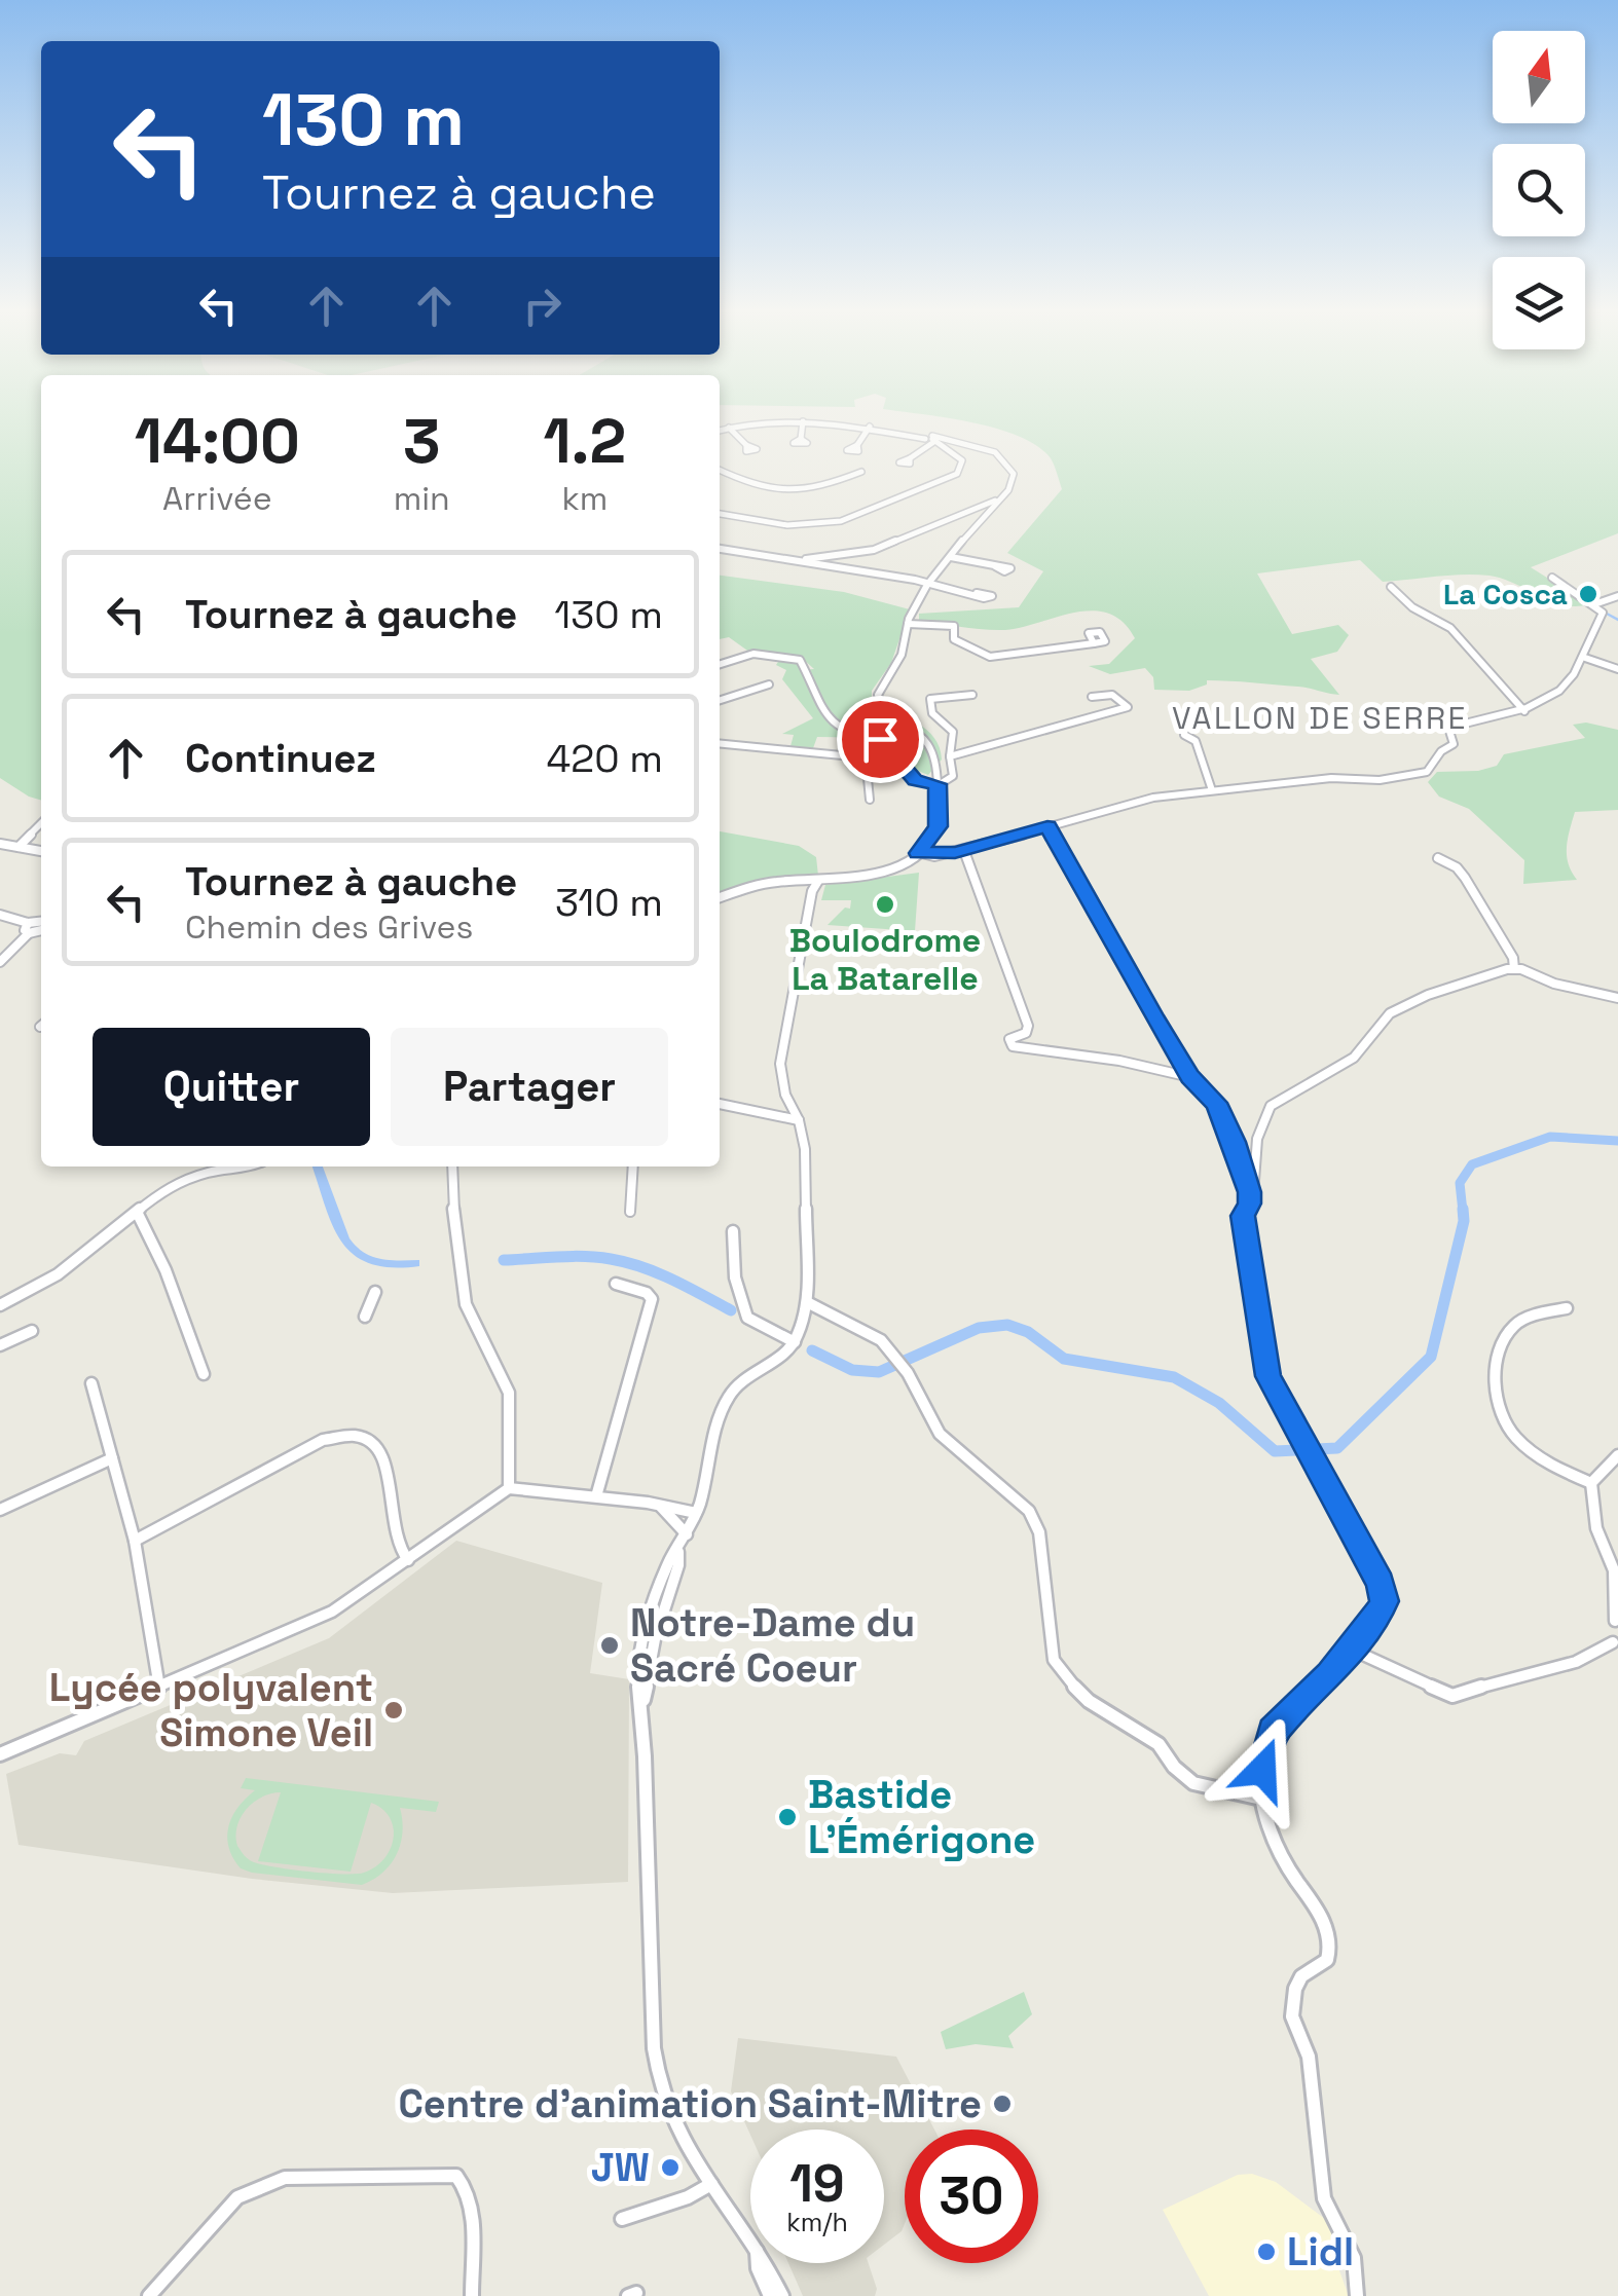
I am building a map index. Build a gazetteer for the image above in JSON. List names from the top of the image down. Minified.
{"districts":["VALLON DE SERRE"],"places":["La Cosca","Boulodrome La Batarelle","Notre-Dame du Sacré Coeur","Lycée polyvalent Simone Veil","Bastide L'Émérigone","Centre d'animation Saint-Mitre","JW","Lidl"],"north":"top","page":{"turn":["130 m","Tournez à gauche"],"eta":["14:00","Arrivée","3","min","1.2","km"],"list":[{"name":"Tournez à gauche","value":"130 m"},{"name":"Continuez","value":"420 m"},{"name":"Tournez à gauche","note":"Chemin des Grives","value":"310 m"}],"buttons":["Quitter","Partager"],"speed":"19 km/h","limit":"30"}}
